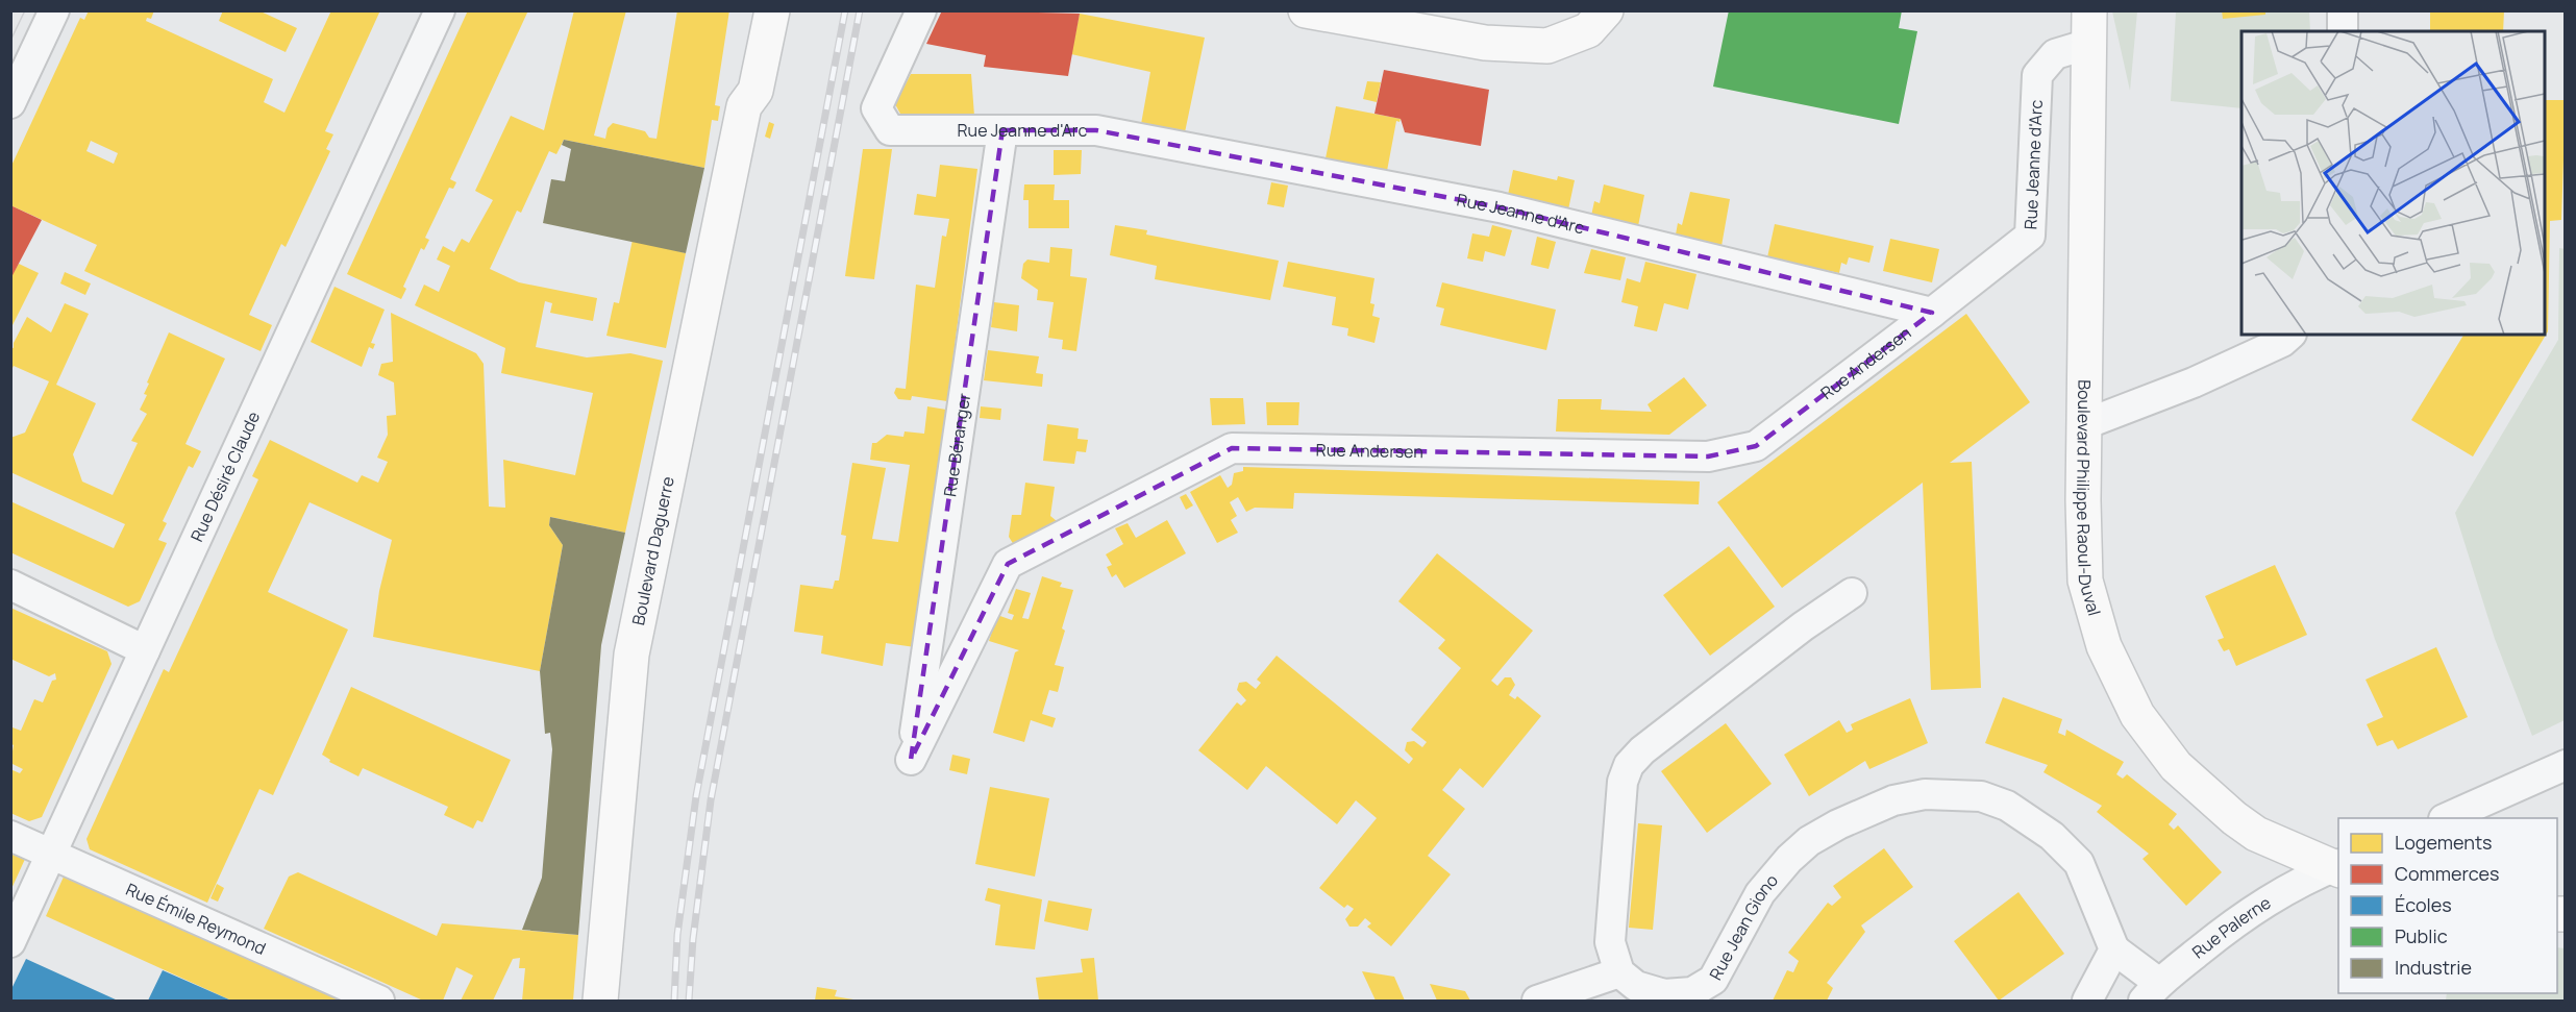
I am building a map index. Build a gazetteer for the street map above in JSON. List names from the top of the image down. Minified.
{"streets":{"street":["Rue Jeanne d'Arc","Rue Andersen","Rue Béranger","Rue Désiré Claude","Boulevard Philippe Raoul-Duval","Boulevard Daguerre","Rue Émile Reymond","Rue Jean Giono","Rue Palerne"]},"crossings":[["Rue Jeanne d'Arc","Rue Andersen"],["Rue Jeanne d'Arc","Rue Béranger"],["Rue Jeanne d'Arc","Boulevard Philippe Raoul-Duval"],["Rue Andersen","Rue Béranger"],["Rue Désiré Claude","Rue Émile Reymond"],["Boulevard Philippe Raoul-Duval","Rue Palerne"]],"legend":["Logements","Commerces","Écoles","Public","Industrie"]}
